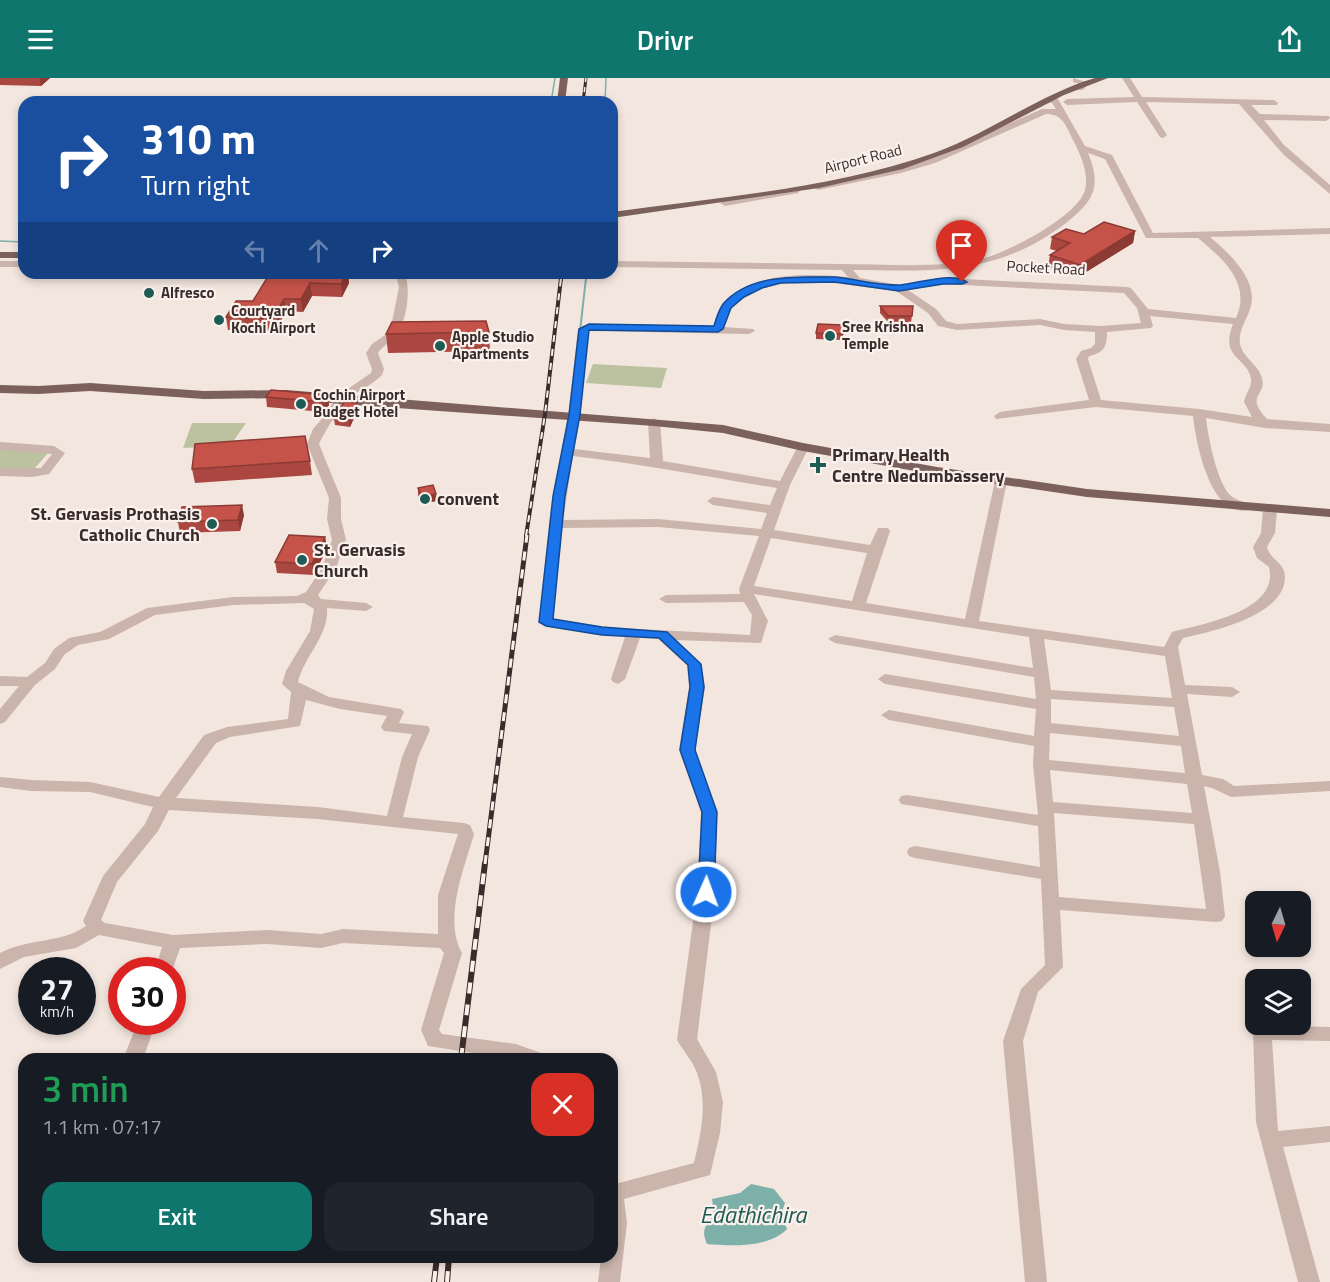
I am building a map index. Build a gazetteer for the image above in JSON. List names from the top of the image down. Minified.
{"streets":{"main road":["Airport Road"],"street":["Pocket Road"]},"water":["Edathichira"],"places":{"other":["Alfresco","Courtyard Kochi Airport","Sree Krishna Temple","Apple Studio Apartments","Cochin Airport Budget Hotel","convent","St. Gervasis Prothasis Catholic Church","St. Gervasis Church"],"health":["Primary Health Centre Nedumbassery"]},"north":"bottom","page":{"header":"Drivr","turn":["310 m","Turn right"],"speed":"27 km/h","limit":"30","heading":["3 min","1.1 km · 07:17"],"buttons":["Exit","Share"]}}
